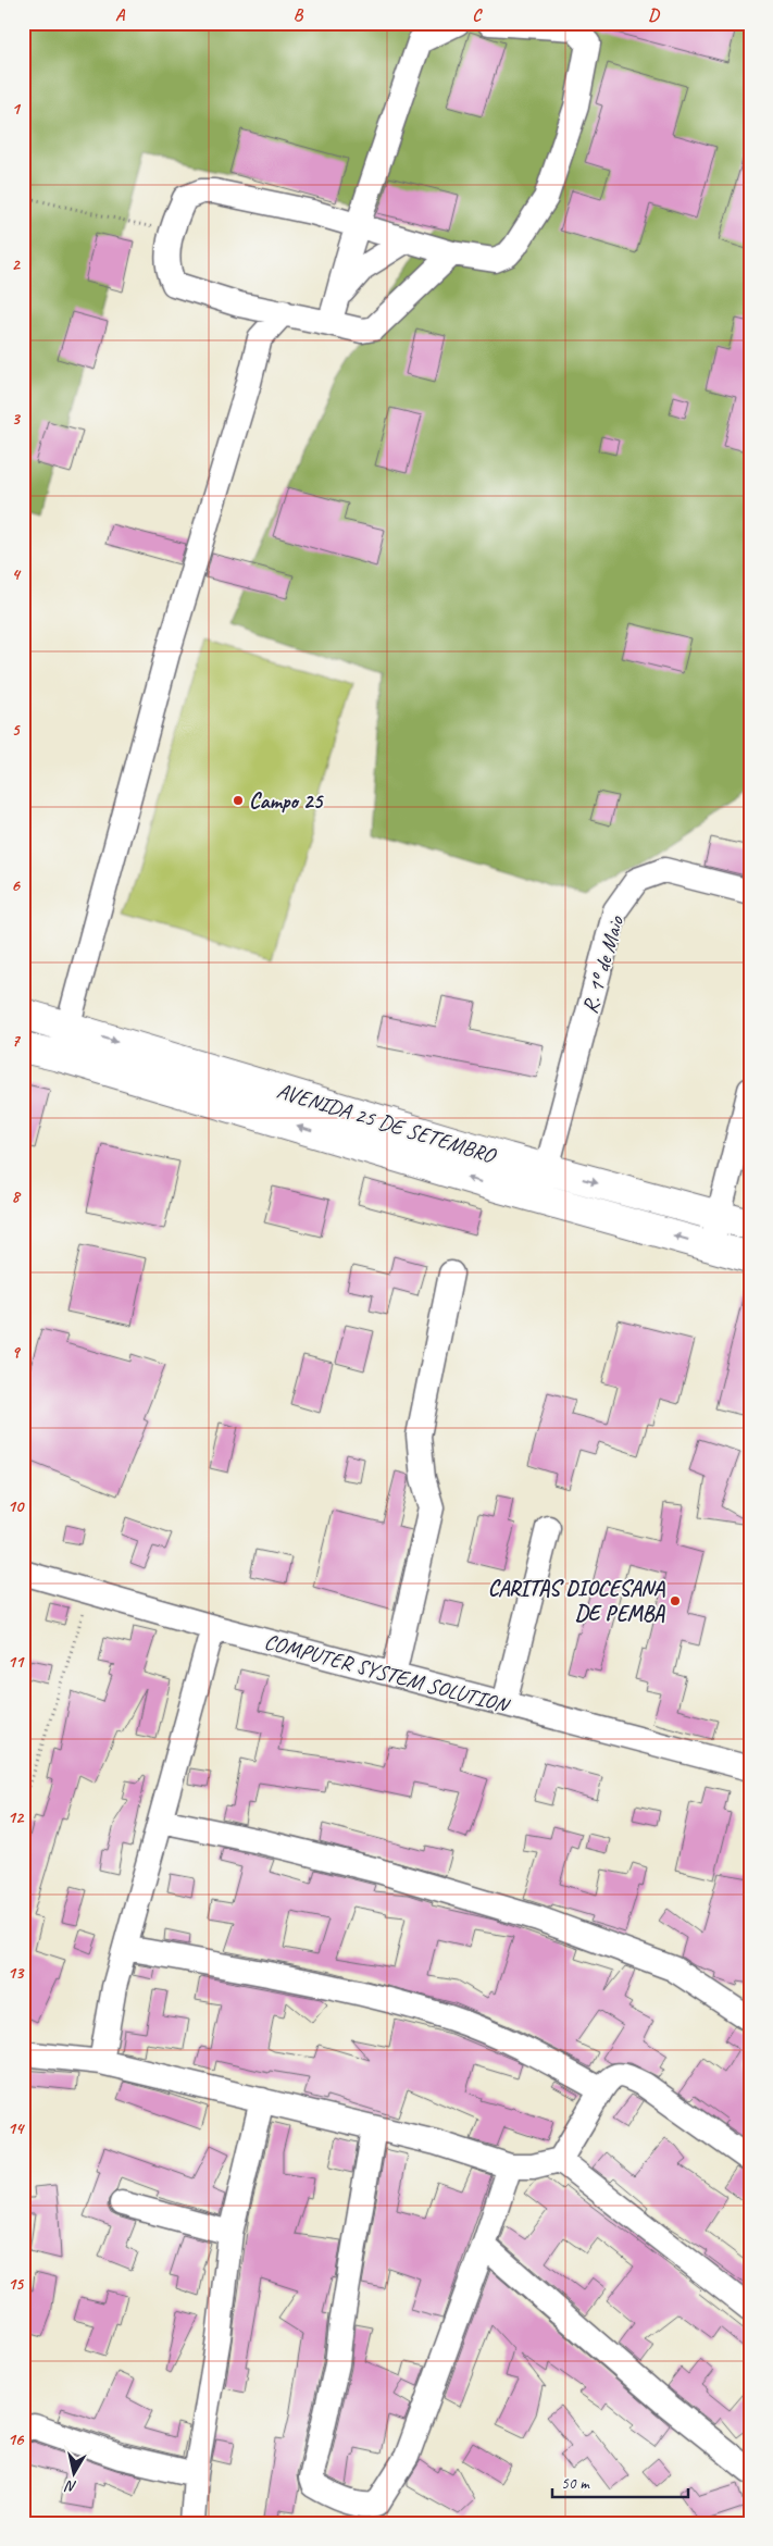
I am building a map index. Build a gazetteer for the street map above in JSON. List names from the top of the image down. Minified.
{"streets":{"highway":["AVENIDA 25 DE SETEMBRO"],"street":["R. 1º de Maio","COMPUTER SYSTEM SOLUTION"]},"crossings":[["R. 1º de Maio","AVENIDA 25 DE SETEMBRO"]],"places":["Campo 25","CARITAS DIOCESANA DE PEMBA"],"scale_bar":"50 m","north":"bottom","grid":{"columns":["A","B","C","D"],"rows":["1","2","3","4","5","6","7","8","9","10","11","12","13","14","15","16"]}}
